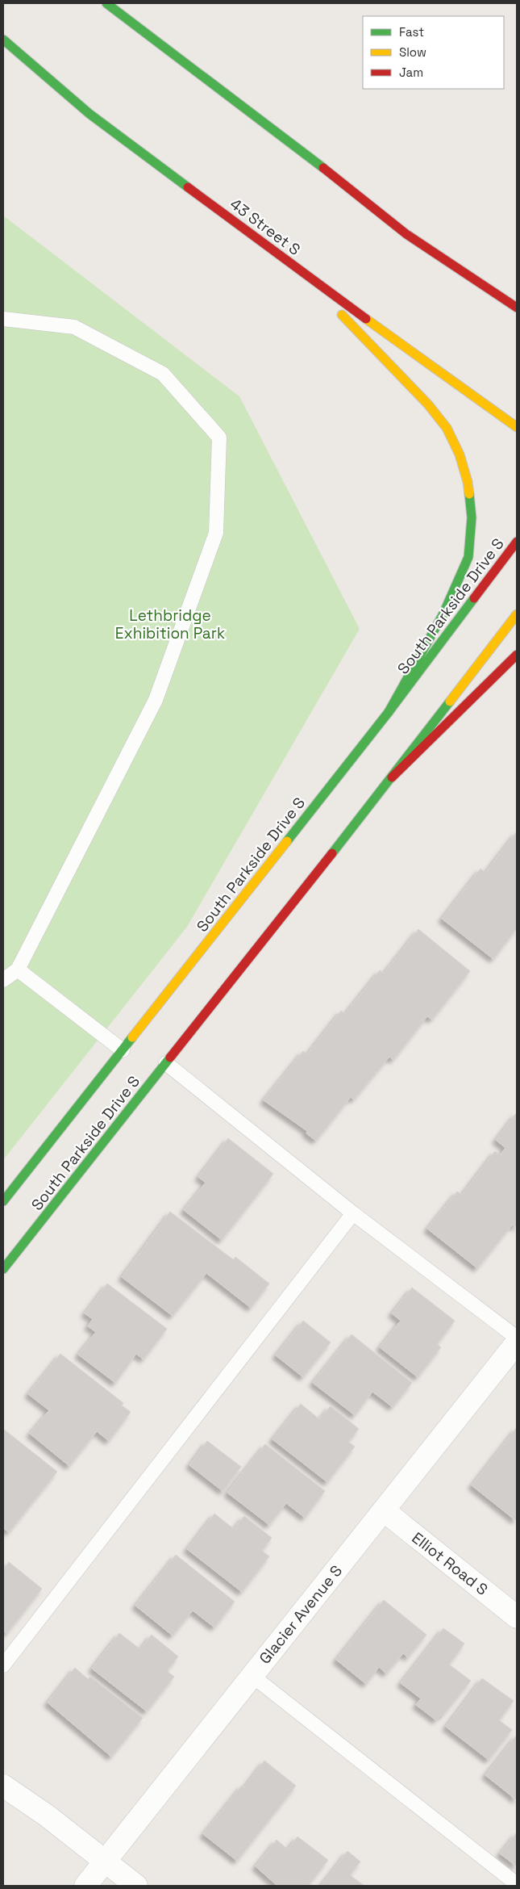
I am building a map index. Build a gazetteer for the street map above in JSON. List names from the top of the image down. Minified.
{"streets":{"main road":["43 Street S","South Parkside Drive S"],"street":["Elliot Road S","Glacier Avenue S"]},"crossings":[["Elliot Road S","Glacier Avenue S"]],"parks":["Lethbridge Exhibition Park"],"legend":["Fast","Slow","Jam"]}
